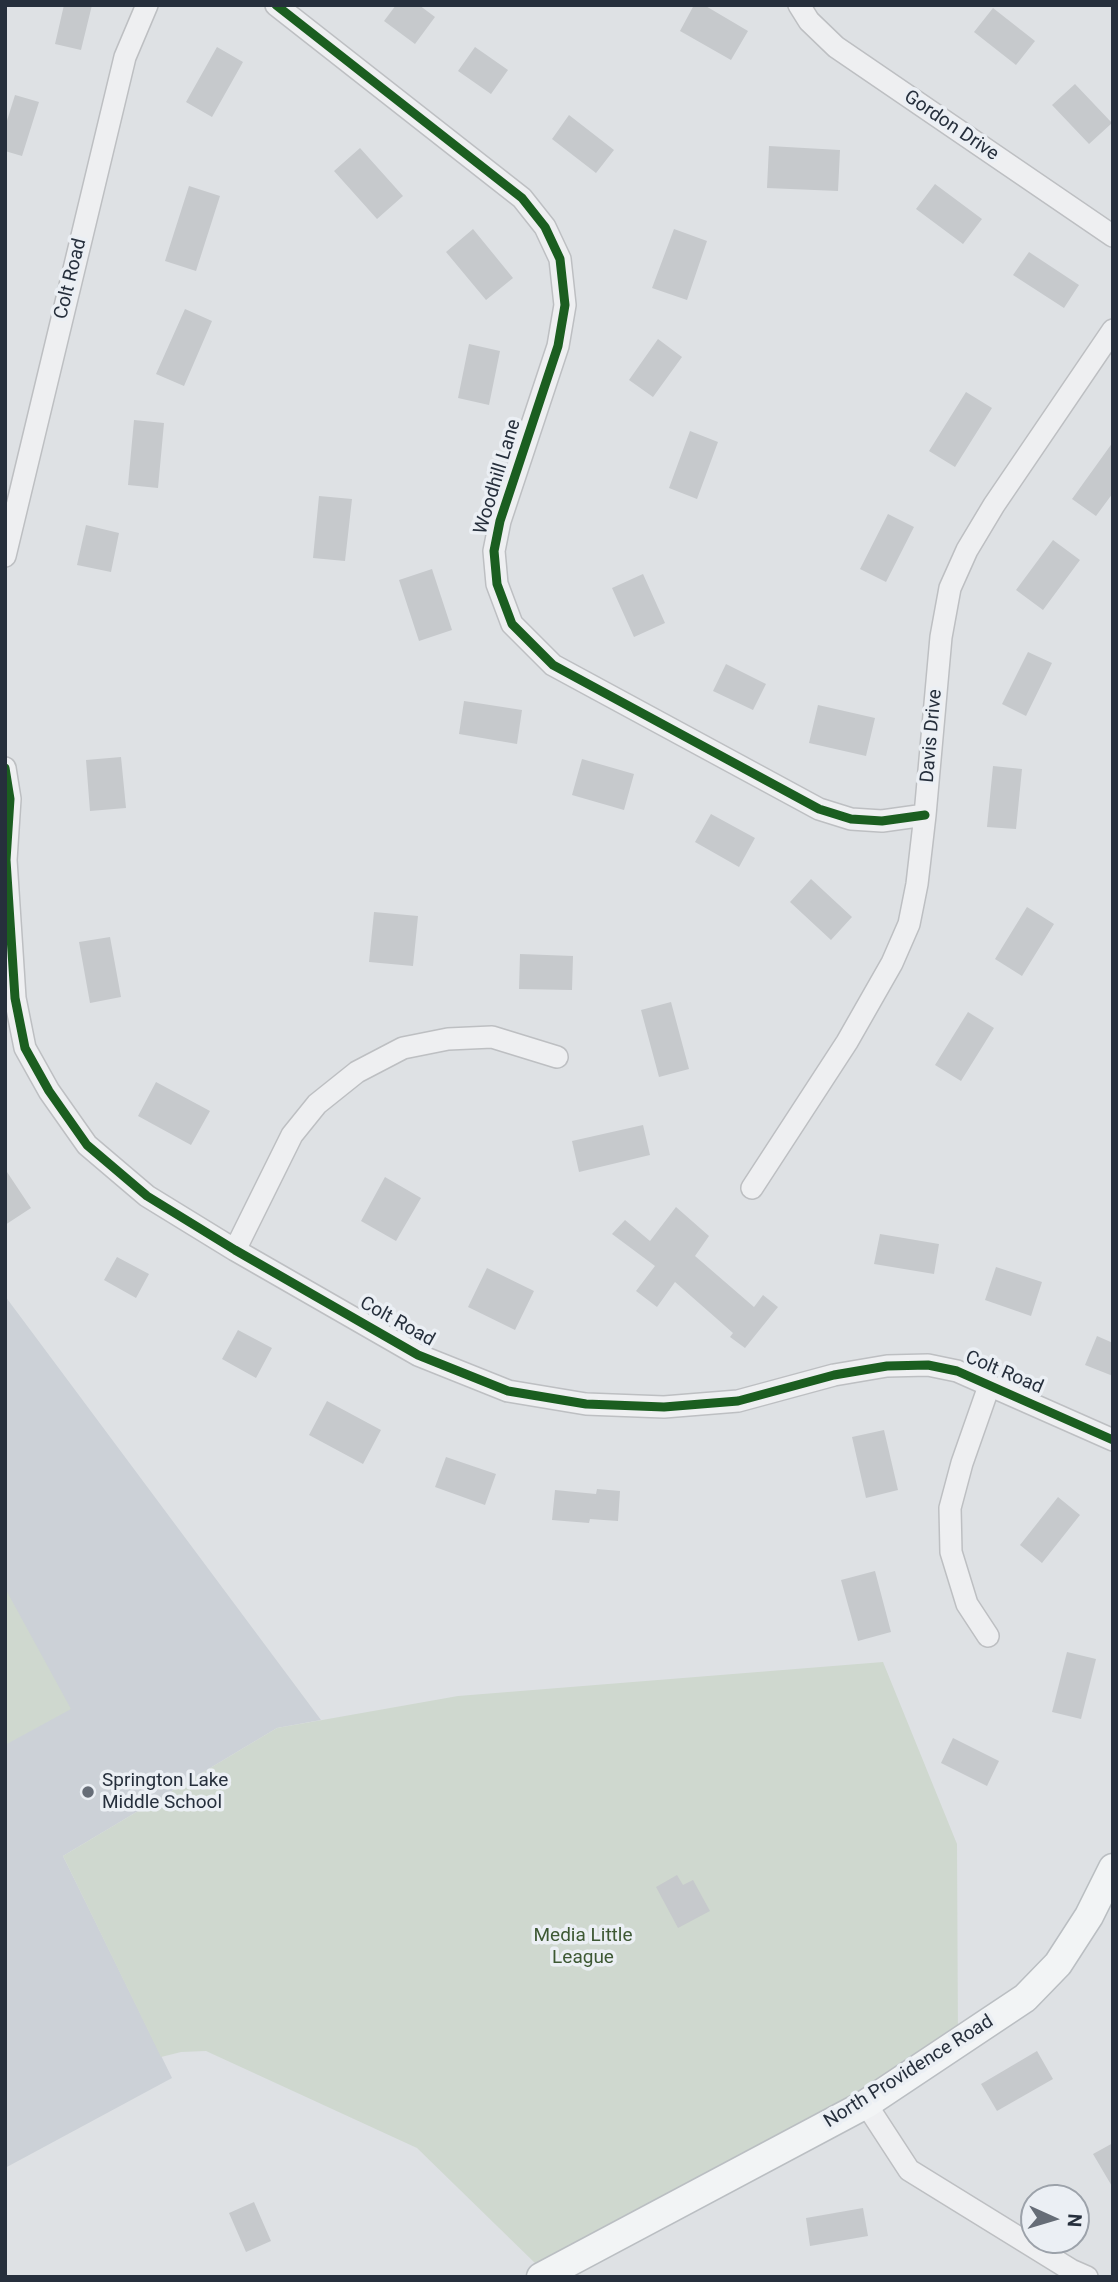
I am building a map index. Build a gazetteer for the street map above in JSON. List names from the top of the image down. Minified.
{"streets":{"main road":["North Providence Road"],"street":["Gordon Drive","Colt Road","Woodhill Lane","Davis Drive"]},"crossings":[["Woodhill Lane","Davis Drive"]],"parks":["Media Little League"],"places":["Springton Lake Middle School"],"north":"right"}
